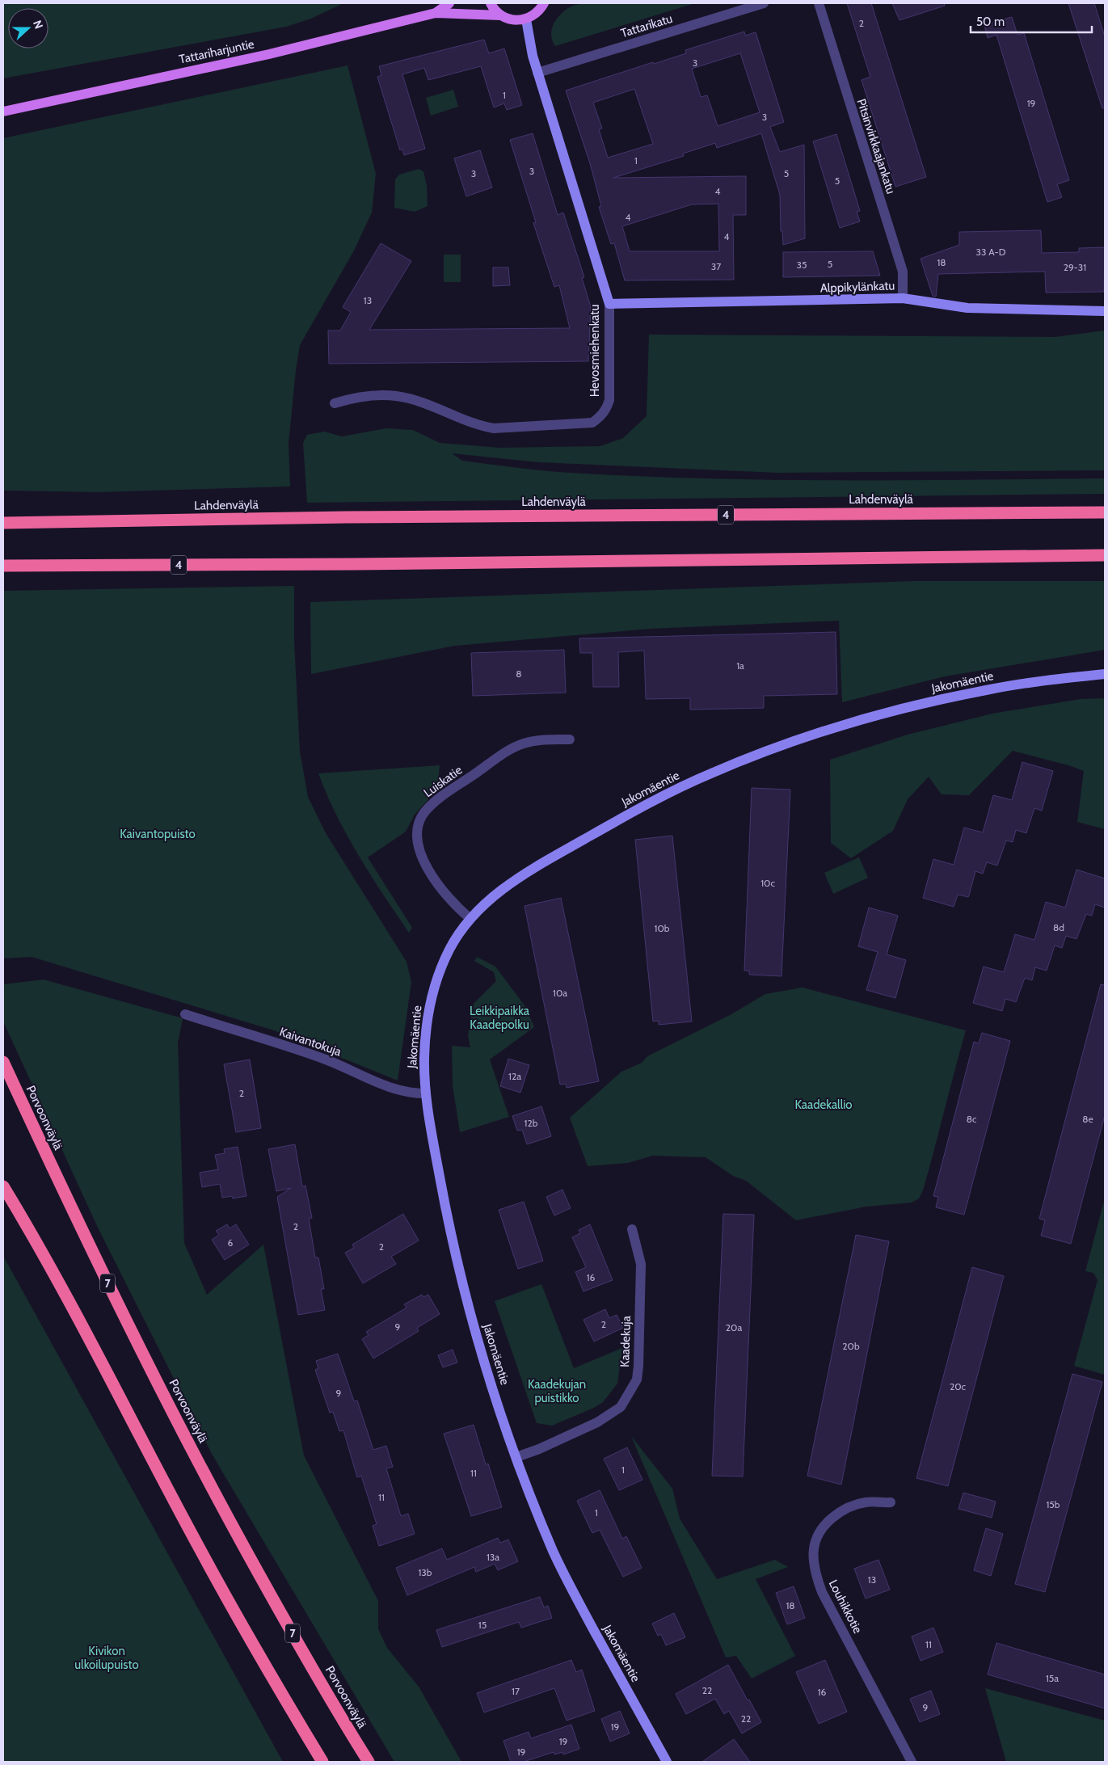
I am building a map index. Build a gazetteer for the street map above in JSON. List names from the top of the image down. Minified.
{"streets":{"highway":["Lahdenväylä","4","Porvoonväylä","7"],"main road":["Tattariharjuntie"],"street":["Tattarikatu","Pitsinvirkkaajankatu","Alppikylänkatu","Hevosmiehenkatu","Jakomäentie","Luiskatie","Kaivantokuja","Kaadekuja","Louhikkotie"]},"crossings":[["Tattarikatu","Hevosmiehenkatu"],["Tattariharjuntie","Hevosmiehenkatu"],["Pitsinvirkkaajankatu","Alppikylänkatu"],["Alppikylänkatu","Hevosmiehenkatu"],["Jakomäentie","Luiskatie"],["Jakomäentie","Kaivantokuja"],["Jakomäentie","Kaadekuja"]],"parks":["Kaivantopuisto","Leikkipaikka Kaadepolku","Kaadekallio","Kaadekujan puistikko","Kivikon ulkoilupuisto"],"house_numbers":["2","3","1","19","3","1","3","3","5","5","4","4","4","33 A-D","18","5","35","37","29-31","13","1a","8","10c","8d","10b","10a","12a","2","8c","8e","12b","2","6","2","16","2","9","20a","20b","20c","9","1","11","11","15b","1","13a","13b","13","18","15","11","15a","22","17","16","9","22","19","19","19"],"scale_bar":"50 m","north":"right"}
